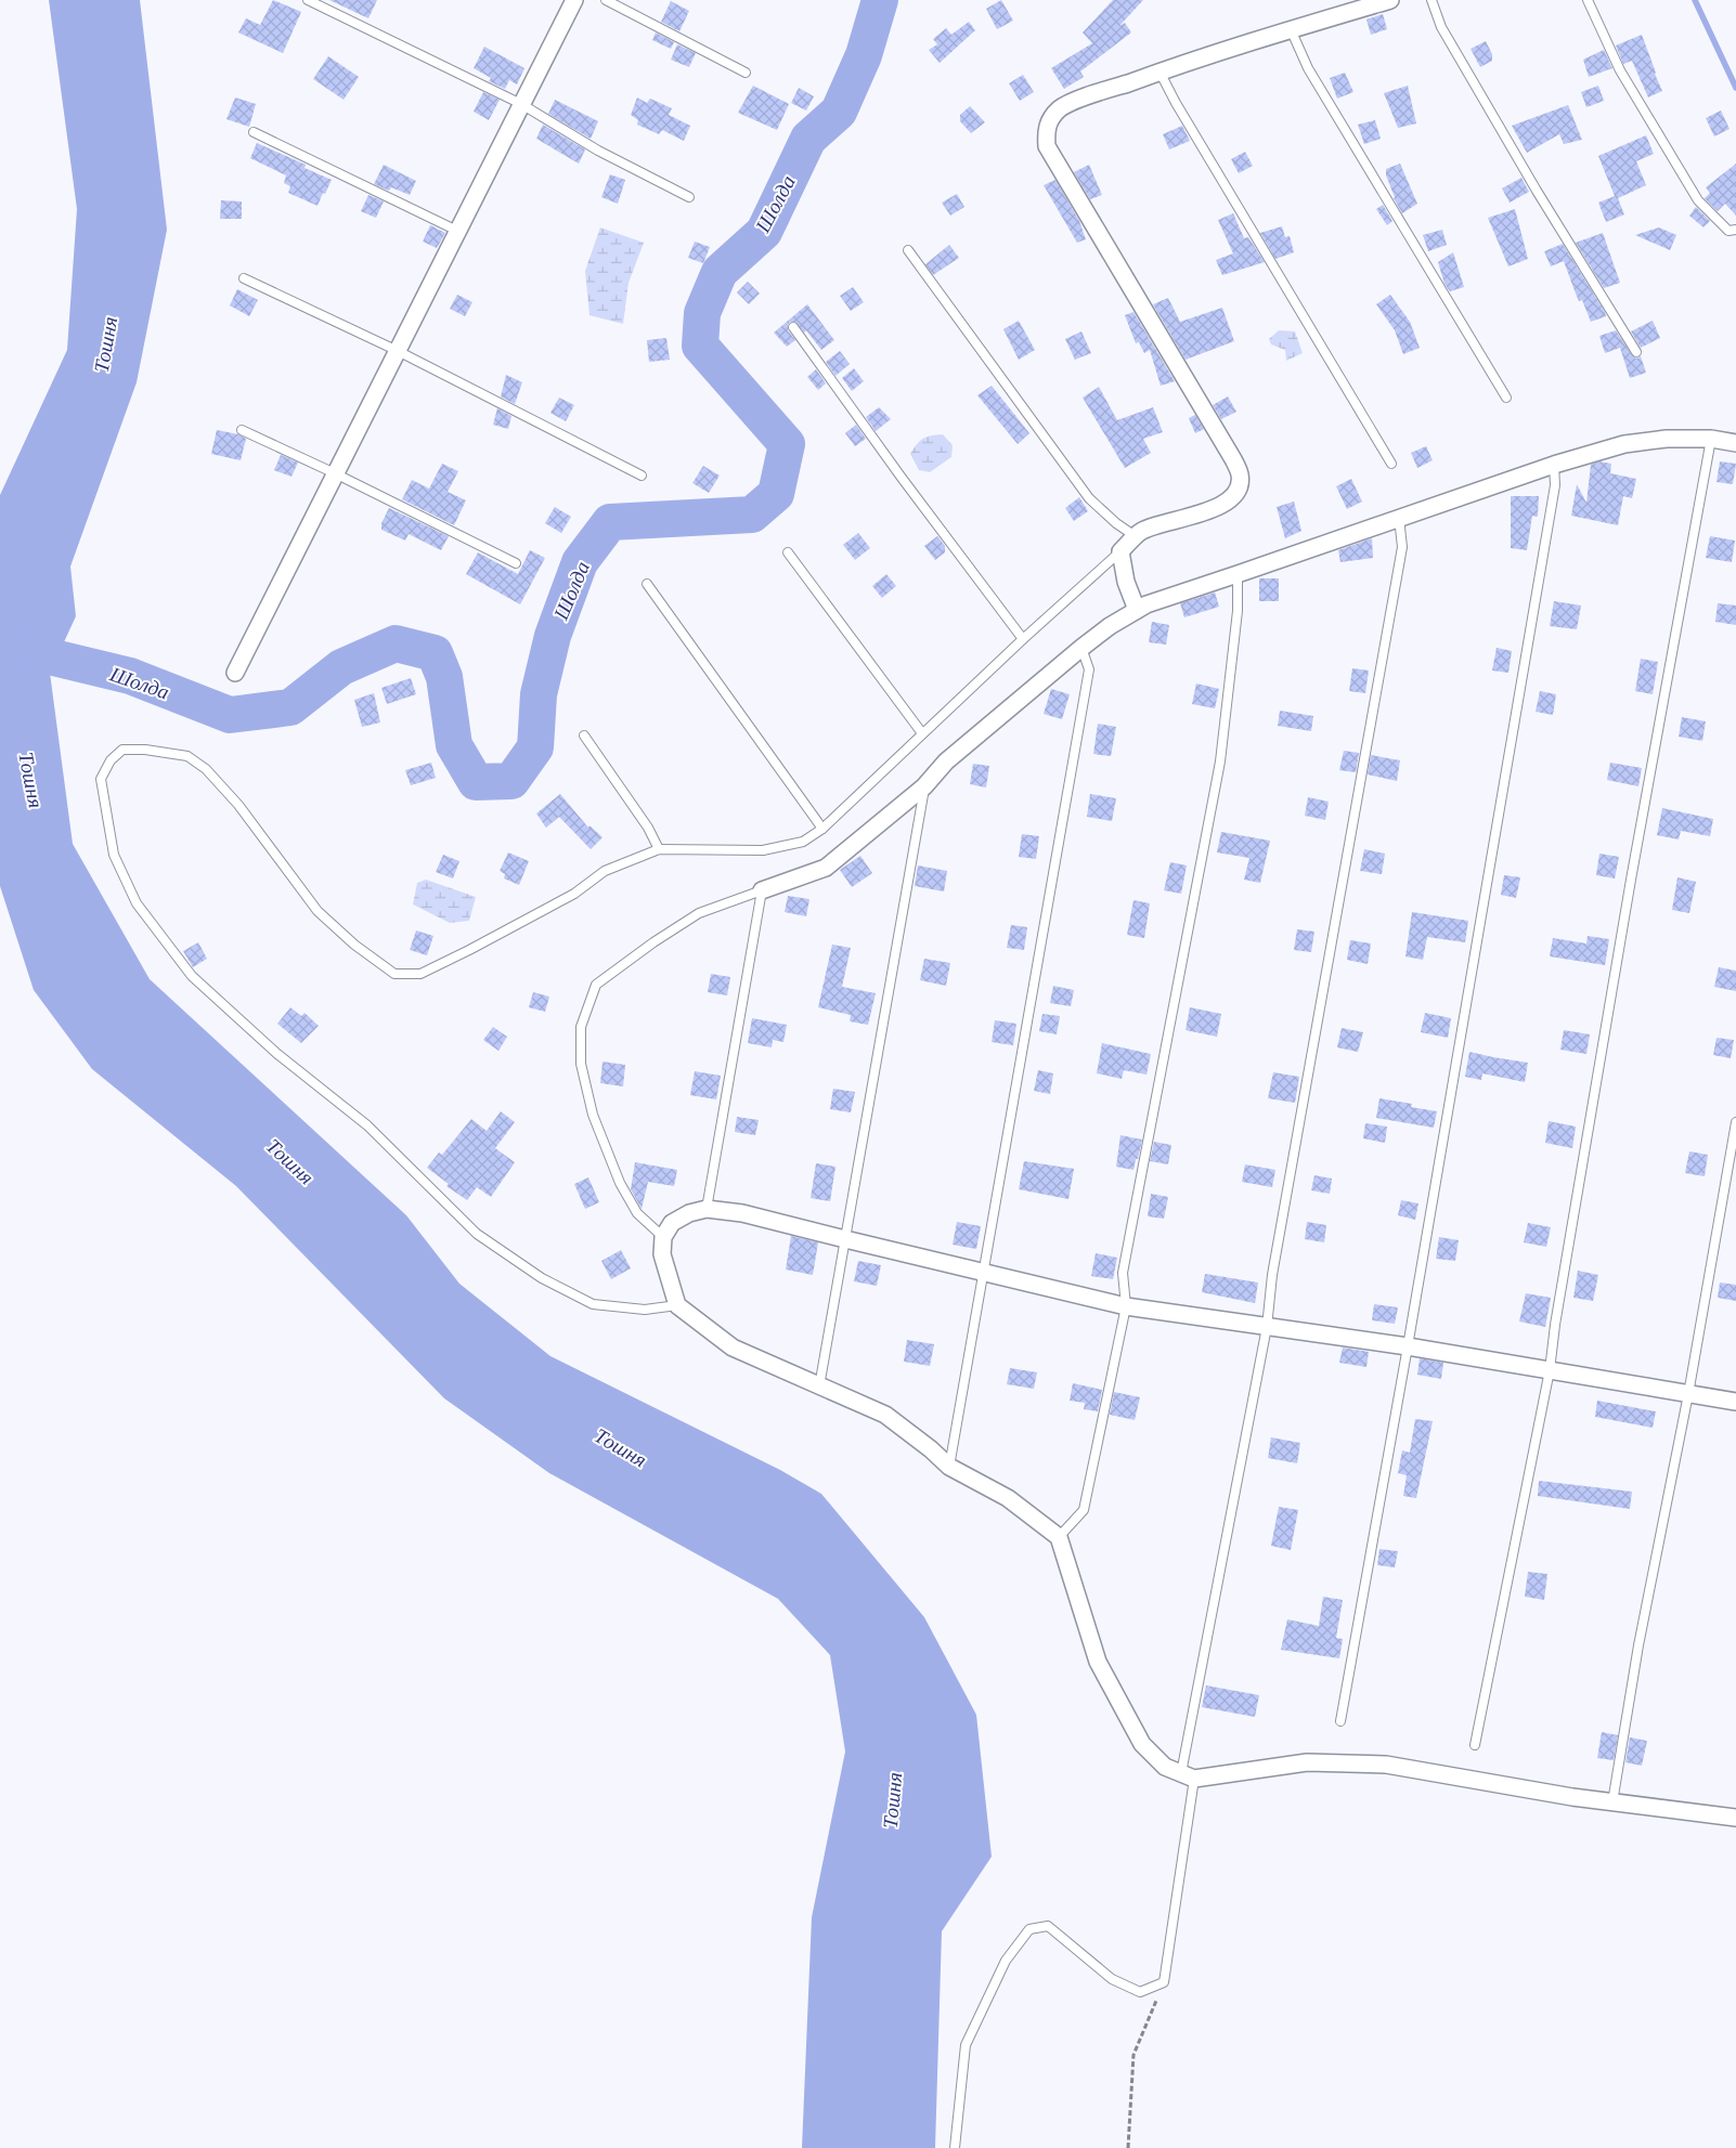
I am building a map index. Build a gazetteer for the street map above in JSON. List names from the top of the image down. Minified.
{"water":["Шолда","Тошня"]}
